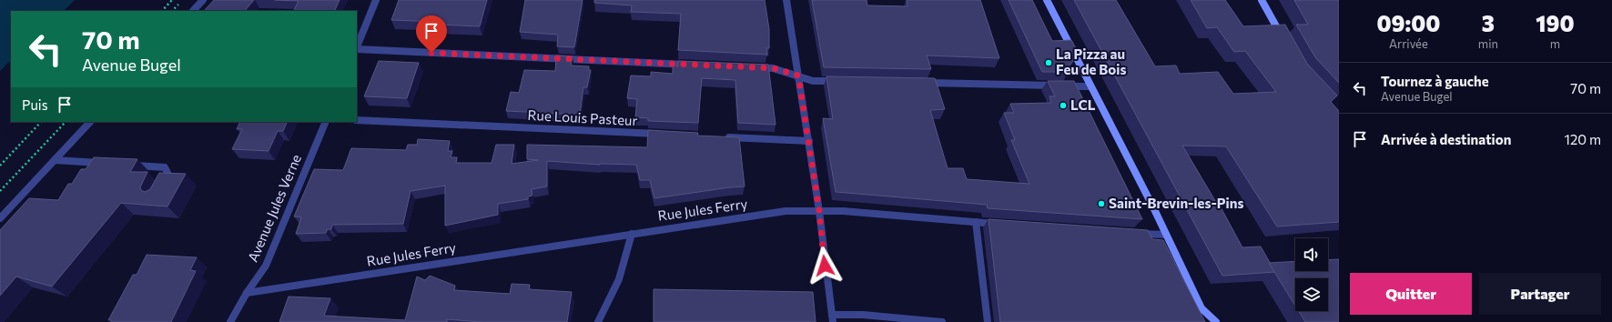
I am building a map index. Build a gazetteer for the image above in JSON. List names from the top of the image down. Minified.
{"streets":{"street":["Rue Louis Pasteur","Avenue Jules Verne","Rue Jules Ferry"]},"crossings":[["Avenue Jules Verne","Rue Jules Ferry"]],"places":["La Pizza au Feu de Bois","LCL","Saint-Brevin-les-Pins"],"page":{"eta":["09:00","Arrivée","3","min","190","m"],"turn":["70 m","Avenue Bugel"],"list":[{"name":"Tournez à gauche","note":"Avenue Bugel","value":"70 m"},{"name":"Arrivée à destination","value":"120 m"}],"then":"Puis","buttons":["Quitter","Partager"]}}
